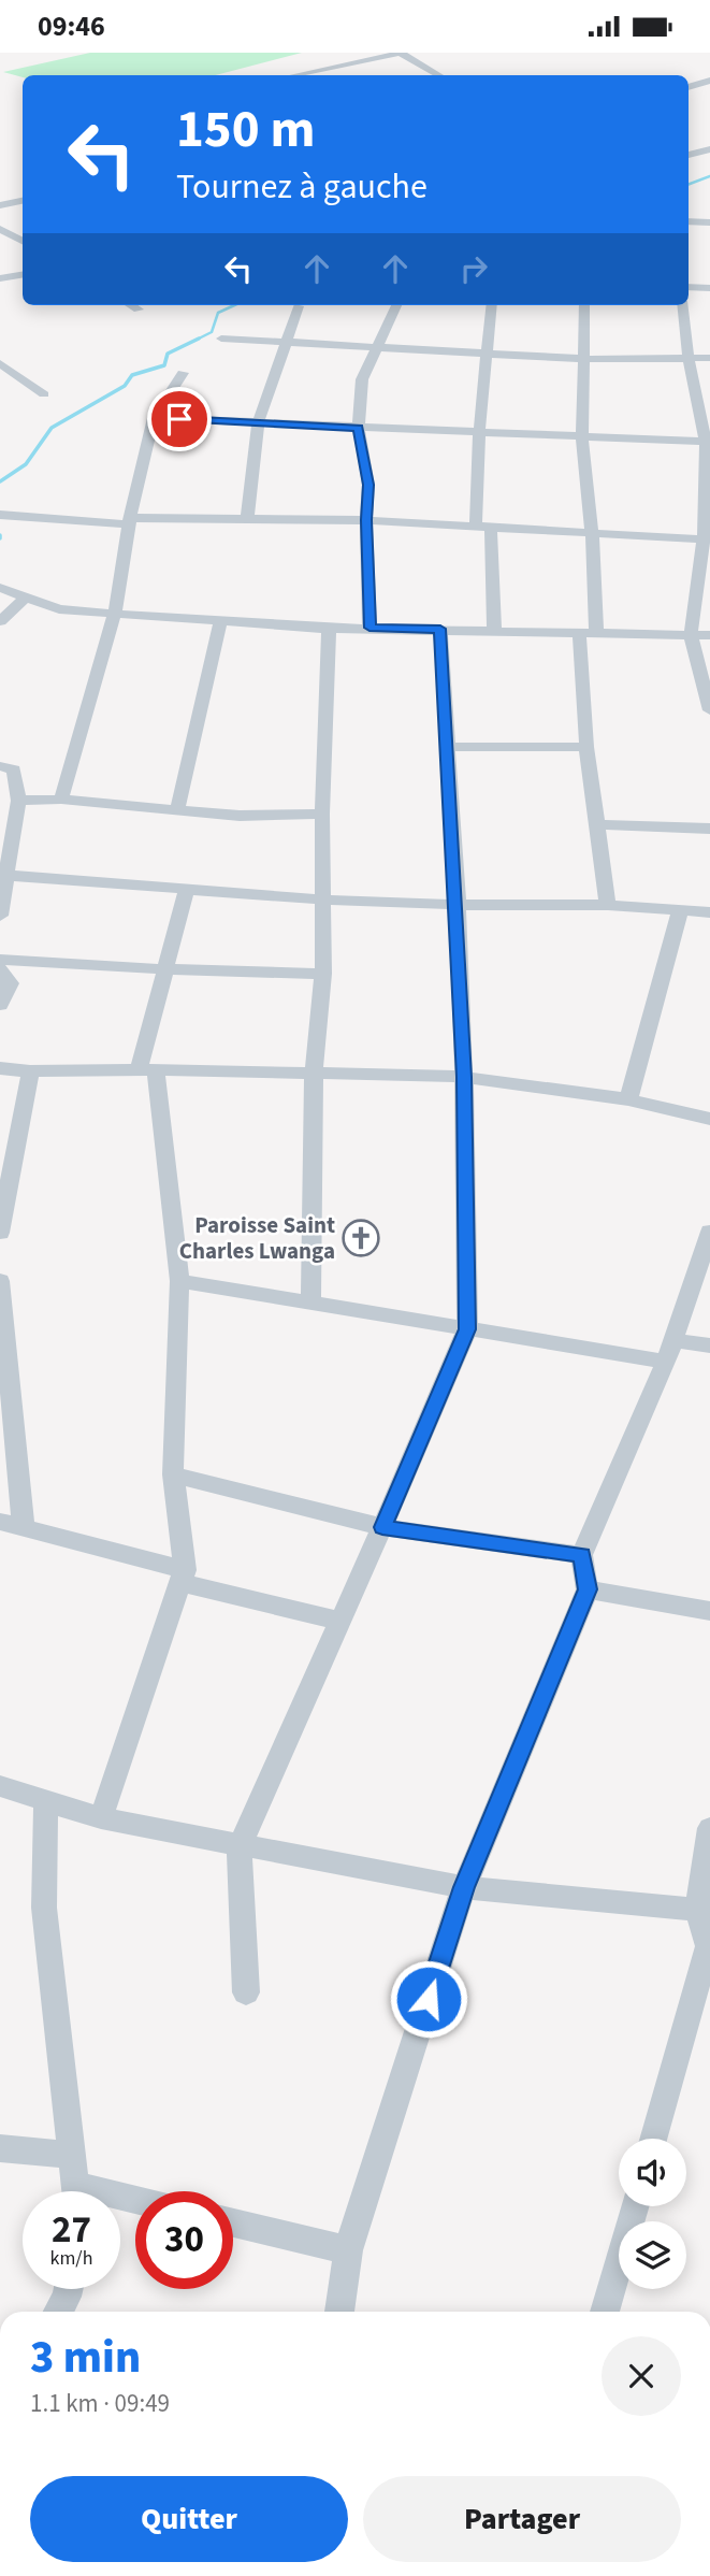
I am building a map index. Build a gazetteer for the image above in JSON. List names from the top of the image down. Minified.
{"places":{"church":["Paroisse Saint Charles Lwanga"]},"page":{"status":"09:46","turn":["150 m","Tournez à gauche"],"speed":"27 km/h","limit":"30","heading":["3 min","1.1 km · 09:49"],"buttons":["Quitter","Partager"]}}
